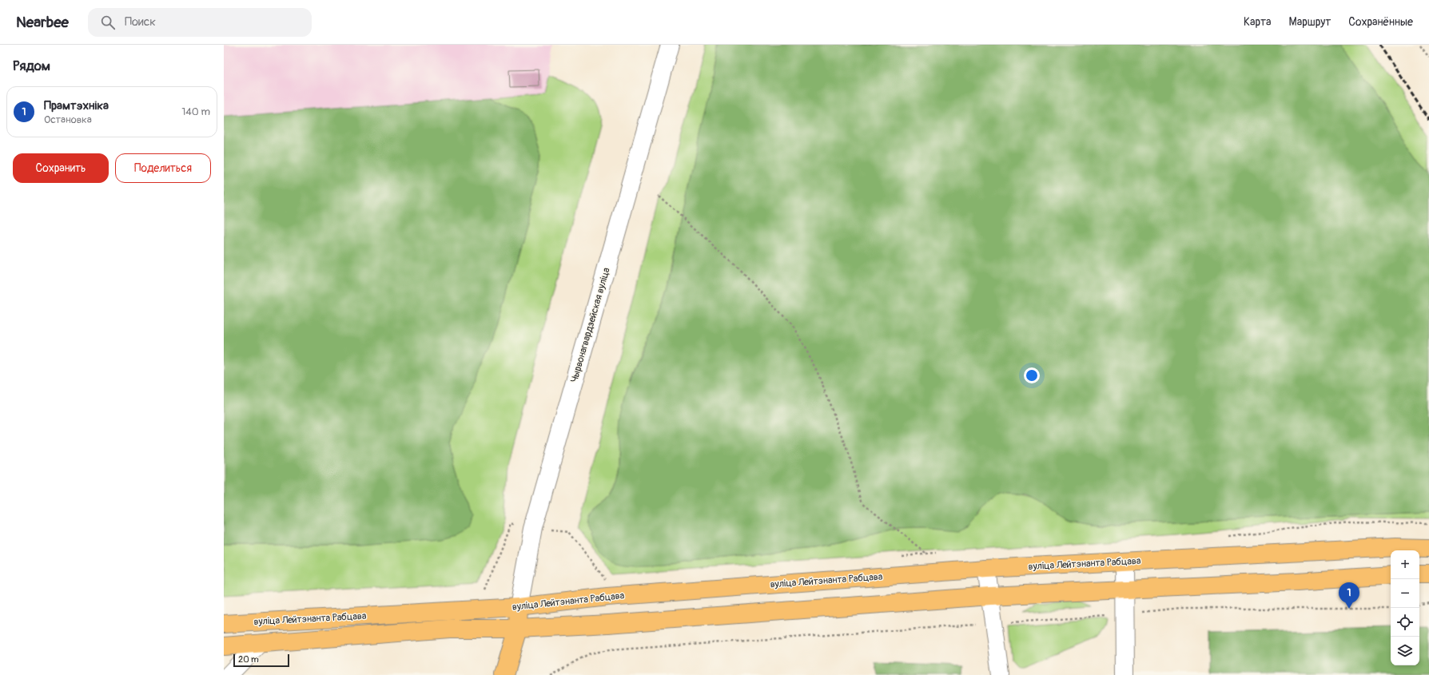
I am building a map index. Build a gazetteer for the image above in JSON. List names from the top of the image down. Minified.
{"streets":{"main road":["вуліца Лейтэнанта Рабцава"],"street":["Чырвонагвардзейская вуліца"]},"crossings":[["Чырвонагвардзейская вуліца","вуліца Лейтэнанта Рабцава"]],"scale_bar":"20 m","page":{"header":"Nearbee","search":"Поиск","nav":["Карта","Маршрут","Сохранённые"],"heading":"Рядом","list":[{"mark":"1","name":"Прамтэхніка","note":"Остановка","value":"140 m"}],"buttons":["Сохранить","Поделиться"],"map_buttons":["+","−"],"pins":"1","scale":"20 m"}}
